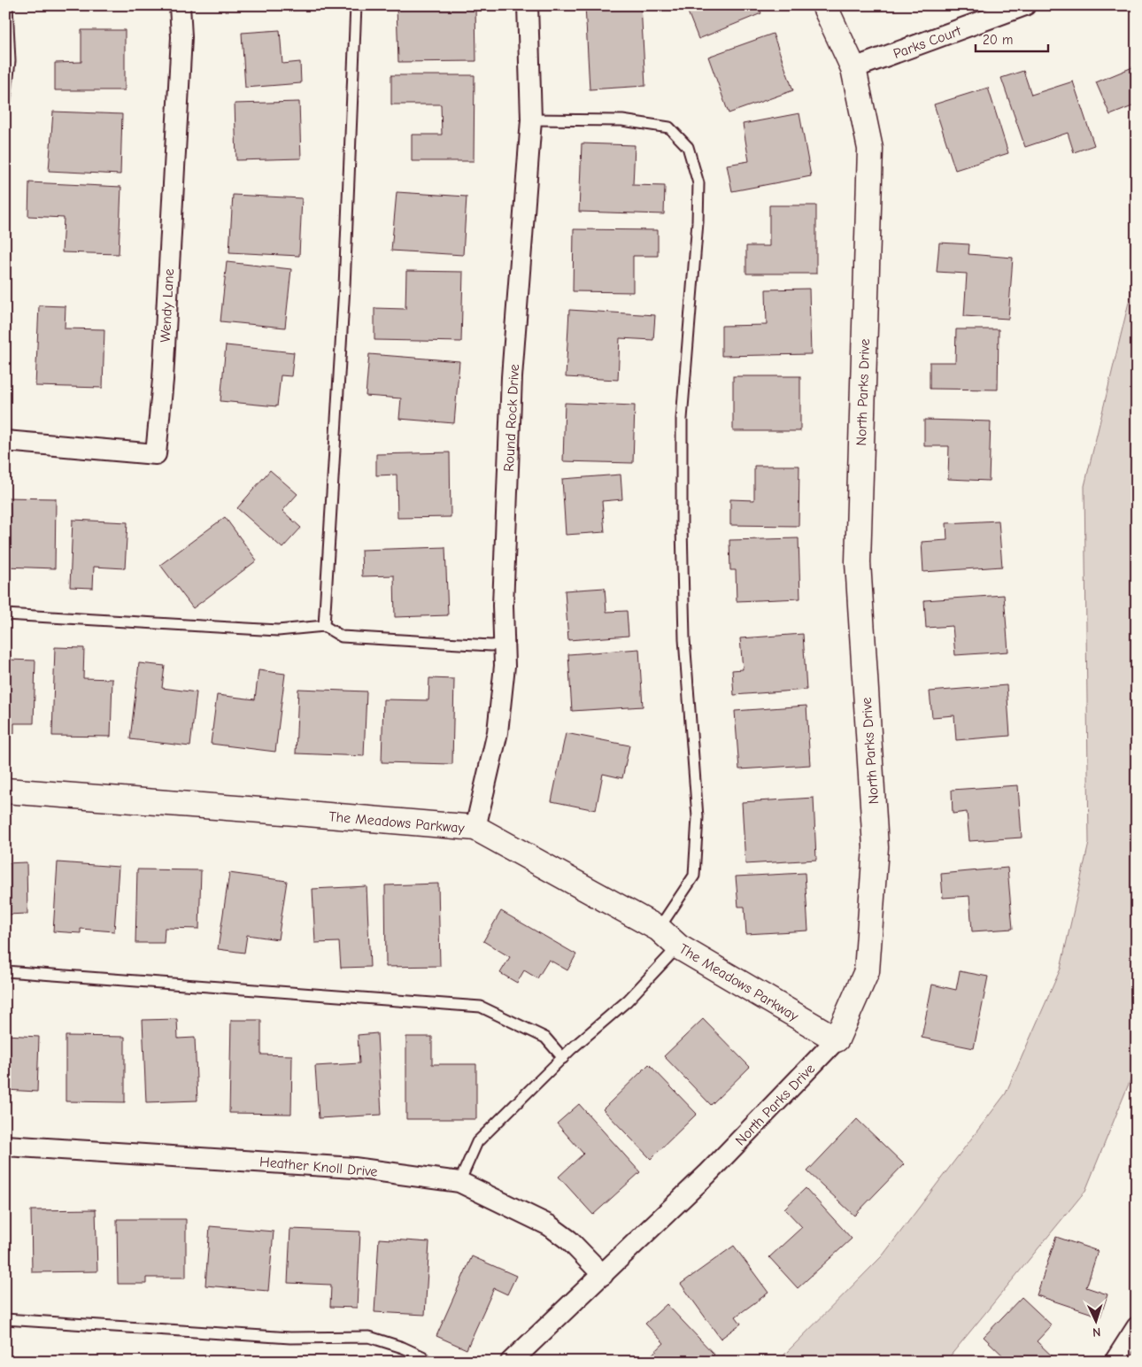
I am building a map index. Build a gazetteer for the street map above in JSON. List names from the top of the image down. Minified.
{"streets":{"street":["Parks Court","Wendy Lane","North Parks Drive","Round Rock Drive","The Meadows Parkway","Heather Knoll Drive"]},"crossings":[["Parks Court","North Parks Drive"],["North Parks Drive","The Meadows Parkway"],["North Parks Drive","Heather Knoll Drive"],["Round Rock Drive","The Meadows Parkway"]],"scale_bar":"20 m","north":"bottom"}
